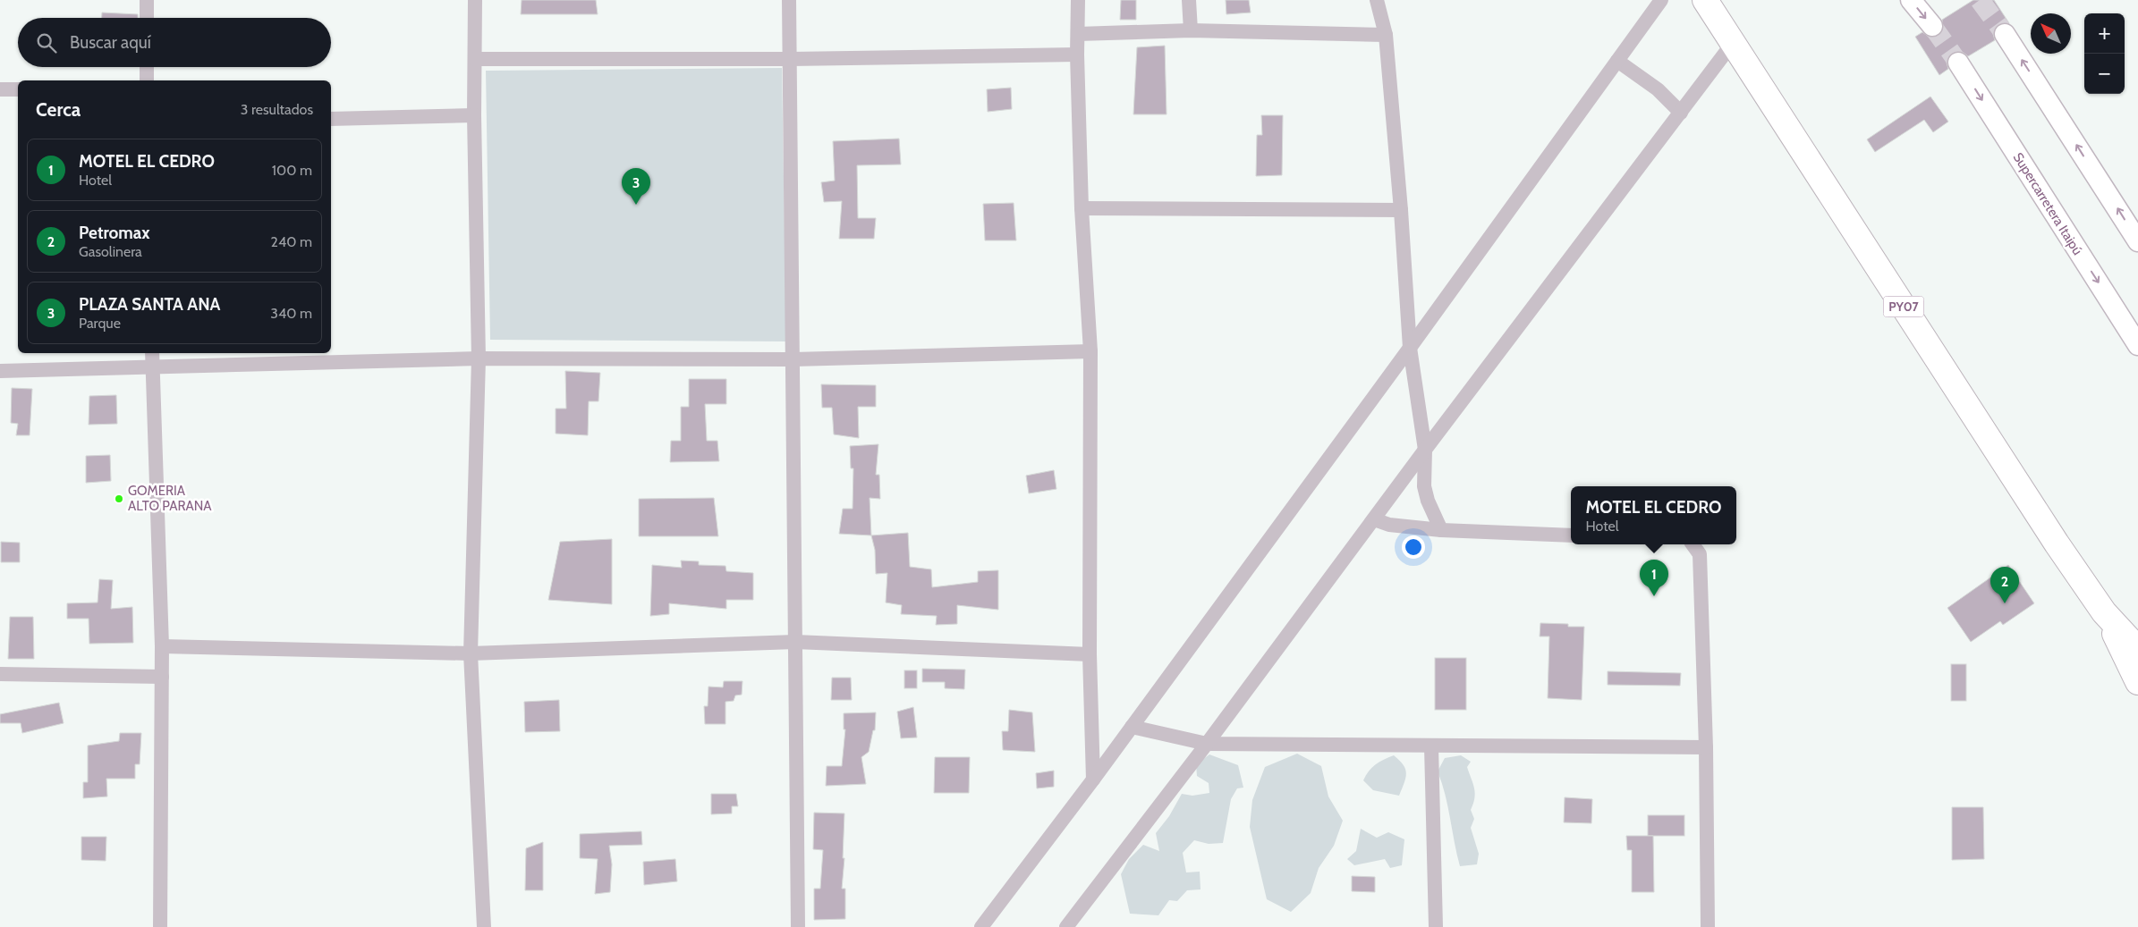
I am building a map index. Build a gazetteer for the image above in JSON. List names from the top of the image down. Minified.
{"streets":{"highway":["PY07"],"street":["Supercarretera Itaipú"]},"places":["GOMERIA ALTO PARANA"],"north":"top left","page":{"map_buttons":["+","−"],"search":"Buscar aquí","heading":["Cerca","3 resultados"],"list":[{"mark":"1","name":"MOTEL EL CEDRO","note":"Hotel","value":"100 m"},{"mark":"2","name":"Petromax","note":"Gasolinera","value":"240 m"},{"mark":"3","name":"PLAZA SANTA ANA","note":"Parque","value":"340 m"}],"pins":["3","1","2"],"popup":["MOTEL EL CEDRO","Hotel"]}}
